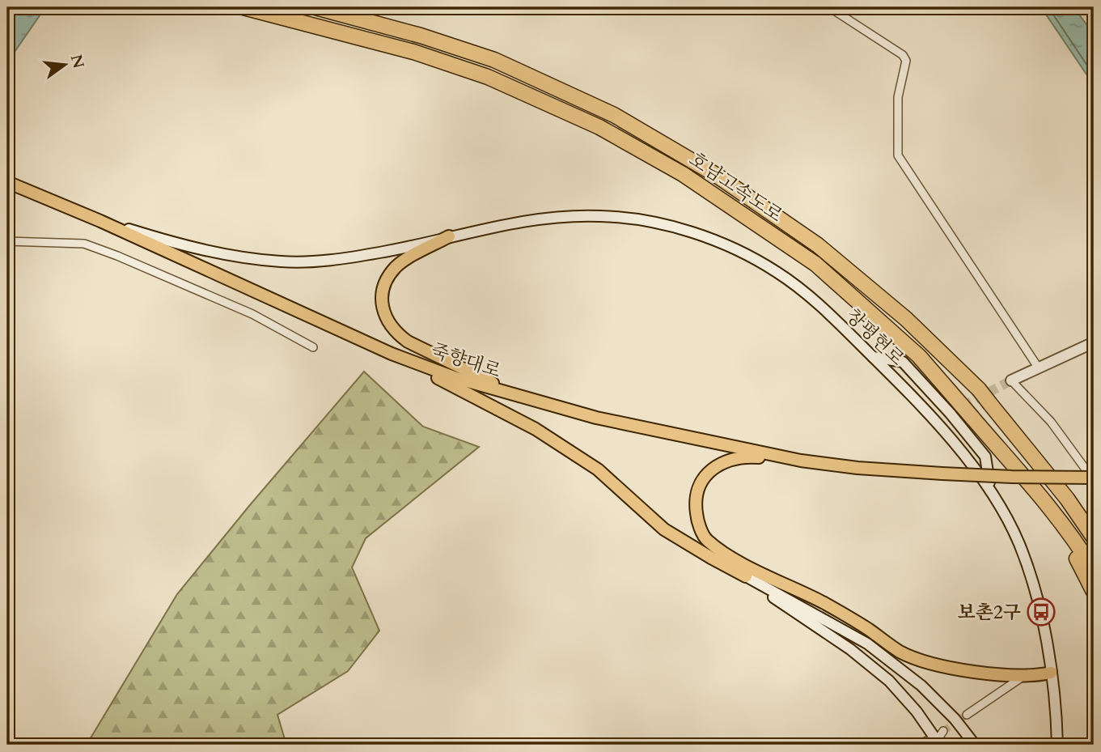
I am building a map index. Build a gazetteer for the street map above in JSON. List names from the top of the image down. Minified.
{"streets":{"highway":["호남고속도로"],"main road":["창평현로","죽향대로"]},"crossings":[["창평현로","죽향대로"]],"places":{"bus stop":["보촌2구"]},"north":"right"}
